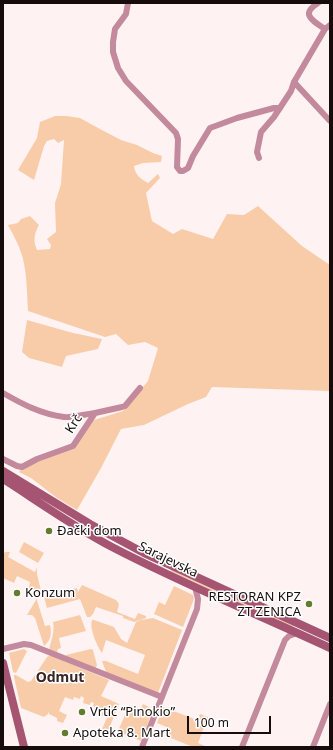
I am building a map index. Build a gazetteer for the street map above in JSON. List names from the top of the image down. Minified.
{"streets":{"main road":["Sarajevska"],"street":["Krč"]},"districts":["Odmut"],"places":["Đački dom","Konzum","RESTORAN KPZ ZT ZENICA","Vrtić “Pinokio”","Apoteka 8. Mart"],"scale_bar":"100 m"}
